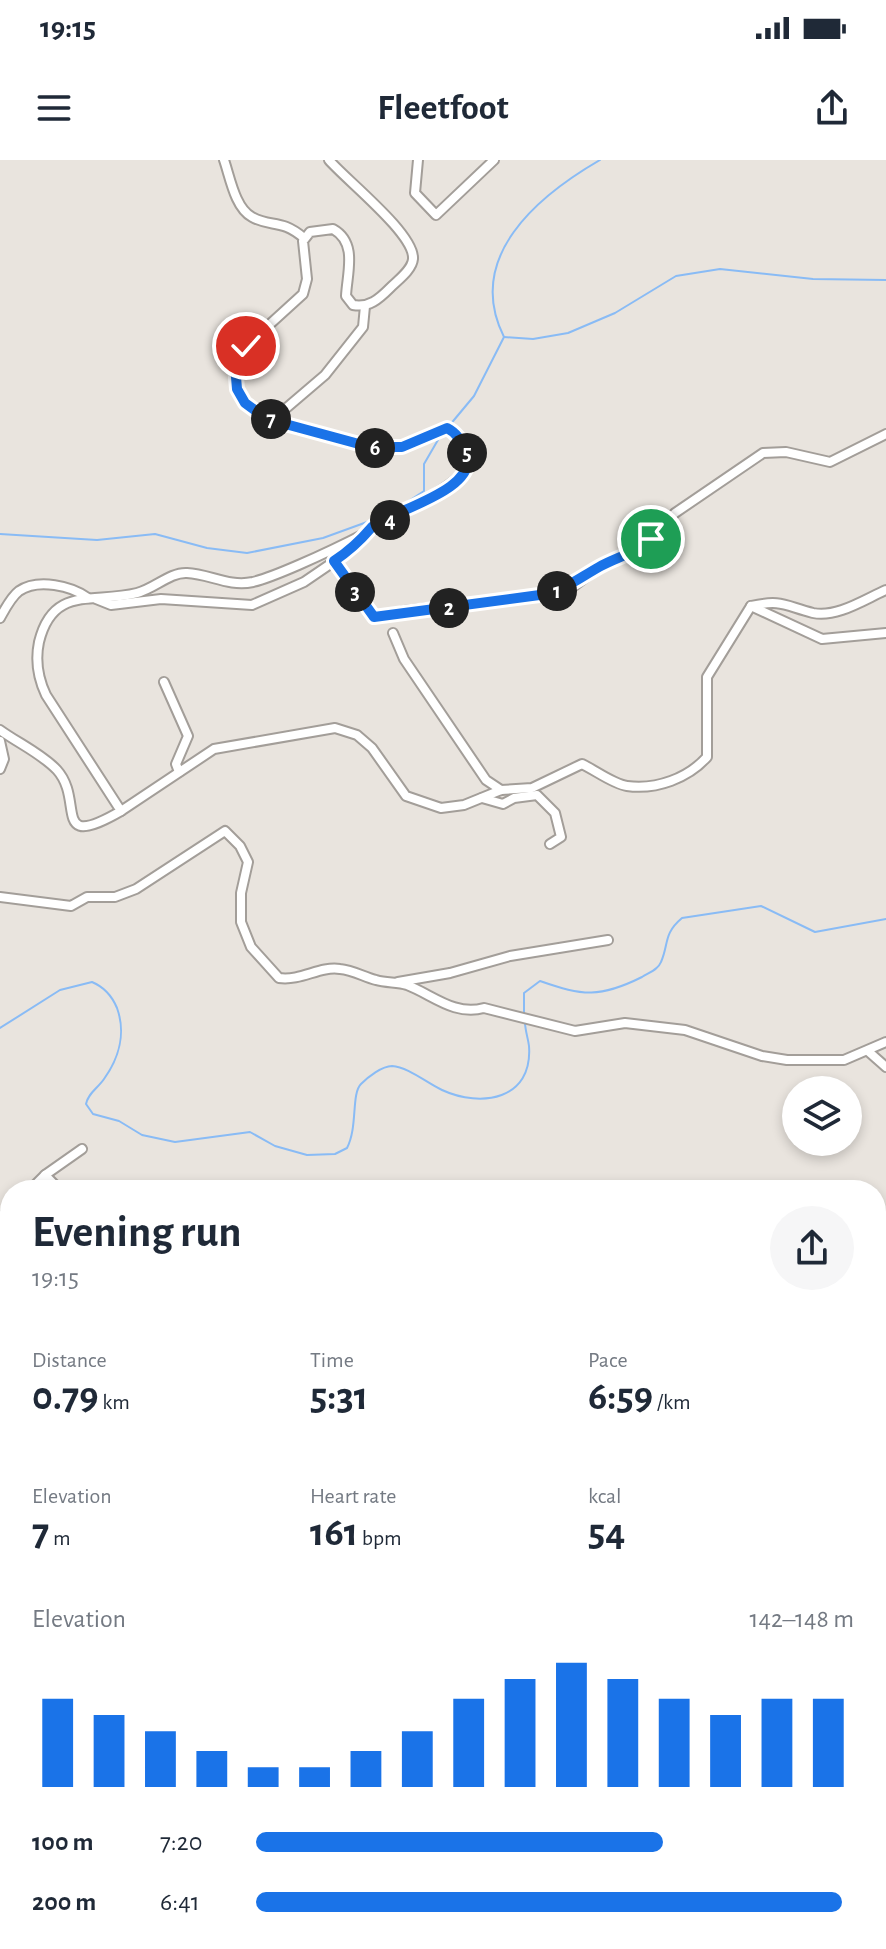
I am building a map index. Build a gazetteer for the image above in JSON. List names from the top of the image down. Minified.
{"page":{"status":"19:15","header":"Fleetfoot","pins":["7","6","5","4","1","3","2"],"heading":["Evening run","19:15"],"stats":[["Distance","0.79 km"],["Time","5:31"],["Pace","6:59 /km"],["Elevation","7 m"],["Heart rate","161 bpm"],["kcal","54"]],"chart":["Elevation","142–148 m"],"list":[{"name":"100 m","note":"7:20"},{"name":"200 m","note":"6:41"}]}}
